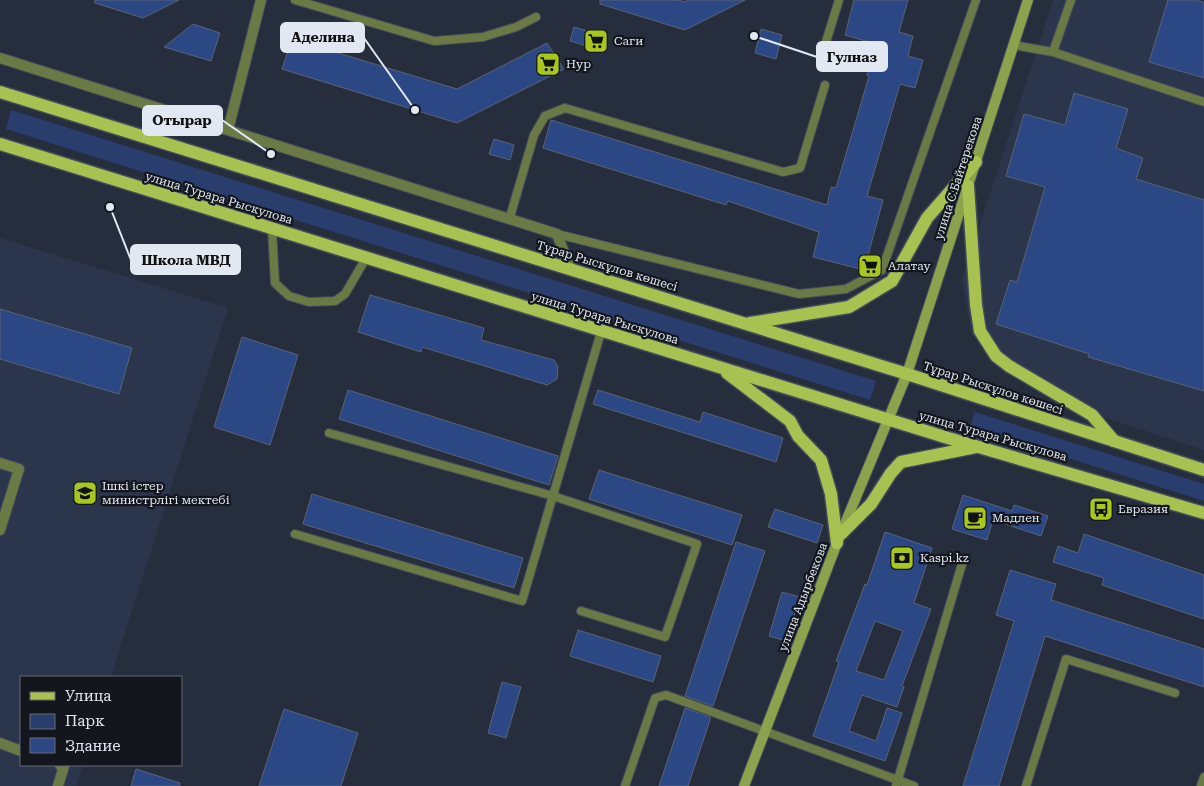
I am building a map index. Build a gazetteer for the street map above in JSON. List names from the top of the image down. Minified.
{"streets":{"main road":["улица С.Байтерекова","улица Турара Рыскулова","Тұрар Рыскұлов көшесі","улица Адырбекова"]},"crossings":[["улица С.Байтерекова","улица Турара Рыскулова"],["улица С.Байтерекова","Тұрар Рыскұлов көшесі"],["улица С.Байтерекова","улица Адырбекова"],["улица Турара Рыскулова","улица Адырбекова"]],"places":{"other":["Гулназ","Аделина","Отырар","Школа МВД"],"supermarket":["Саги","Нур","Алатау"],"school or university":["Ішкі істер министрлігі мектебі"],"bus stop":["Евразия"],"cafe":["Мадлен"],"bank":["Kaspi.kz"]},"legend":["Улица","Парк","Здание"]}
